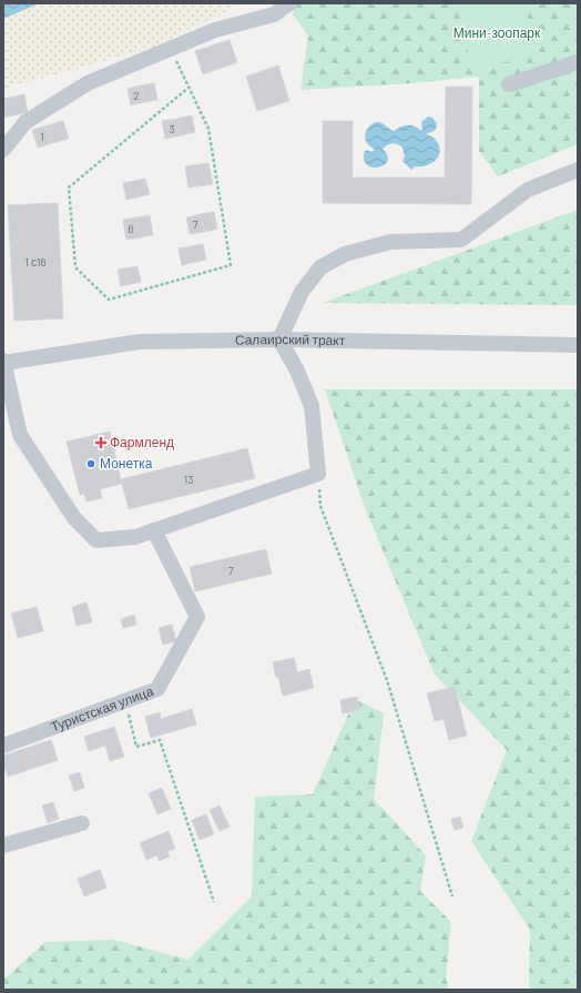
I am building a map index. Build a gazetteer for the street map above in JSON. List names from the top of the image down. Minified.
{"streets":{"street":["Салаирский тракт","Туристская улица"]},"parks":["Мини-зоопарк"],"places":{"health":["Фармленд"],"other":["Монетка"]},"house_numbers":["2","3","1","7","6","1 с16","13","7"]}
